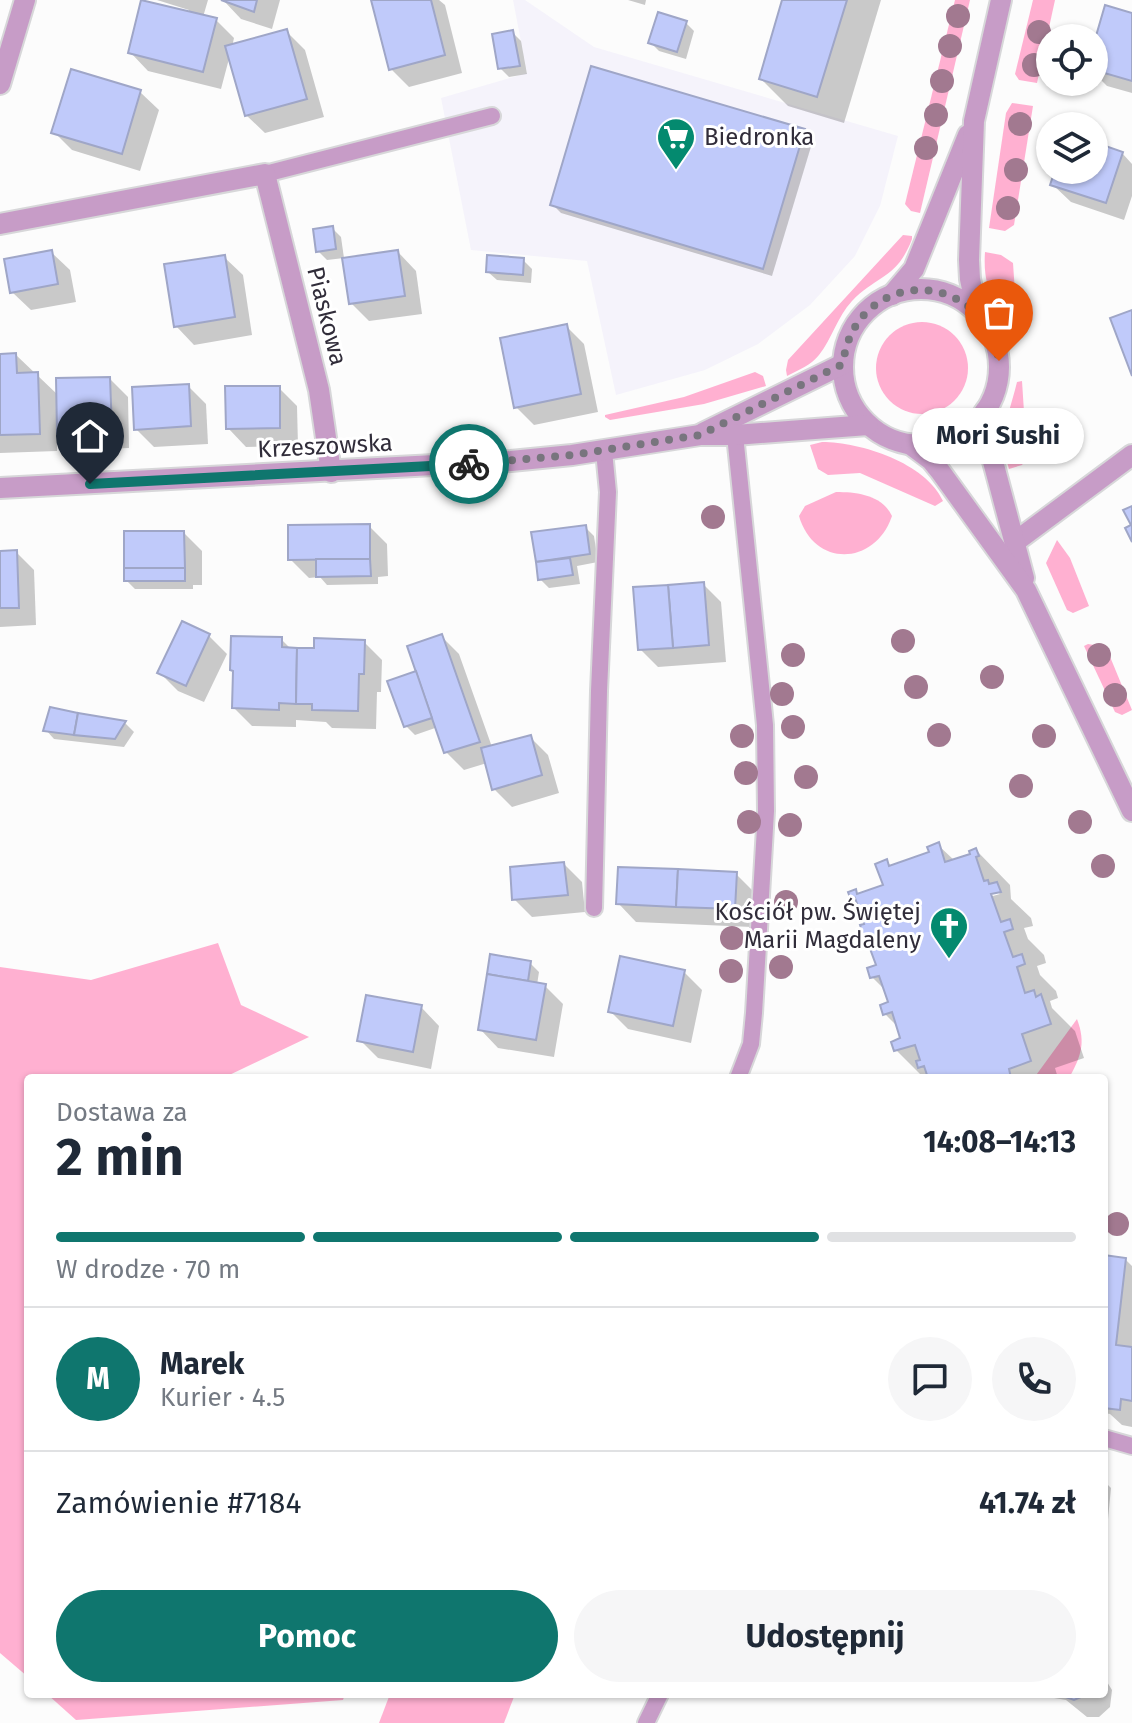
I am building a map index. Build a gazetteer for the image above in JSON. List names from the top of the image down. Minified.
{"streets":{"street":["Piaskowa","Krzeszowska"]},"crossings":[["Piaskowa","Krzeszowska"]],"places":{"supermarket":["Biedronka"],"other":["Mori Sushi"],"church":["Kościół pw. Świętej Marii Magdaleny"]},"page":{"bubble":"Mori Sushi","heading":["2 min","Dostawa za","14:08–14:13"],"panel":["Marek","Kurier · 4.5","Zamówienie #7184","41.74 zł"],"bar":"W drodze · 70 m","round":"M","buttons":["Pomoc","Udostępnij"]}}
